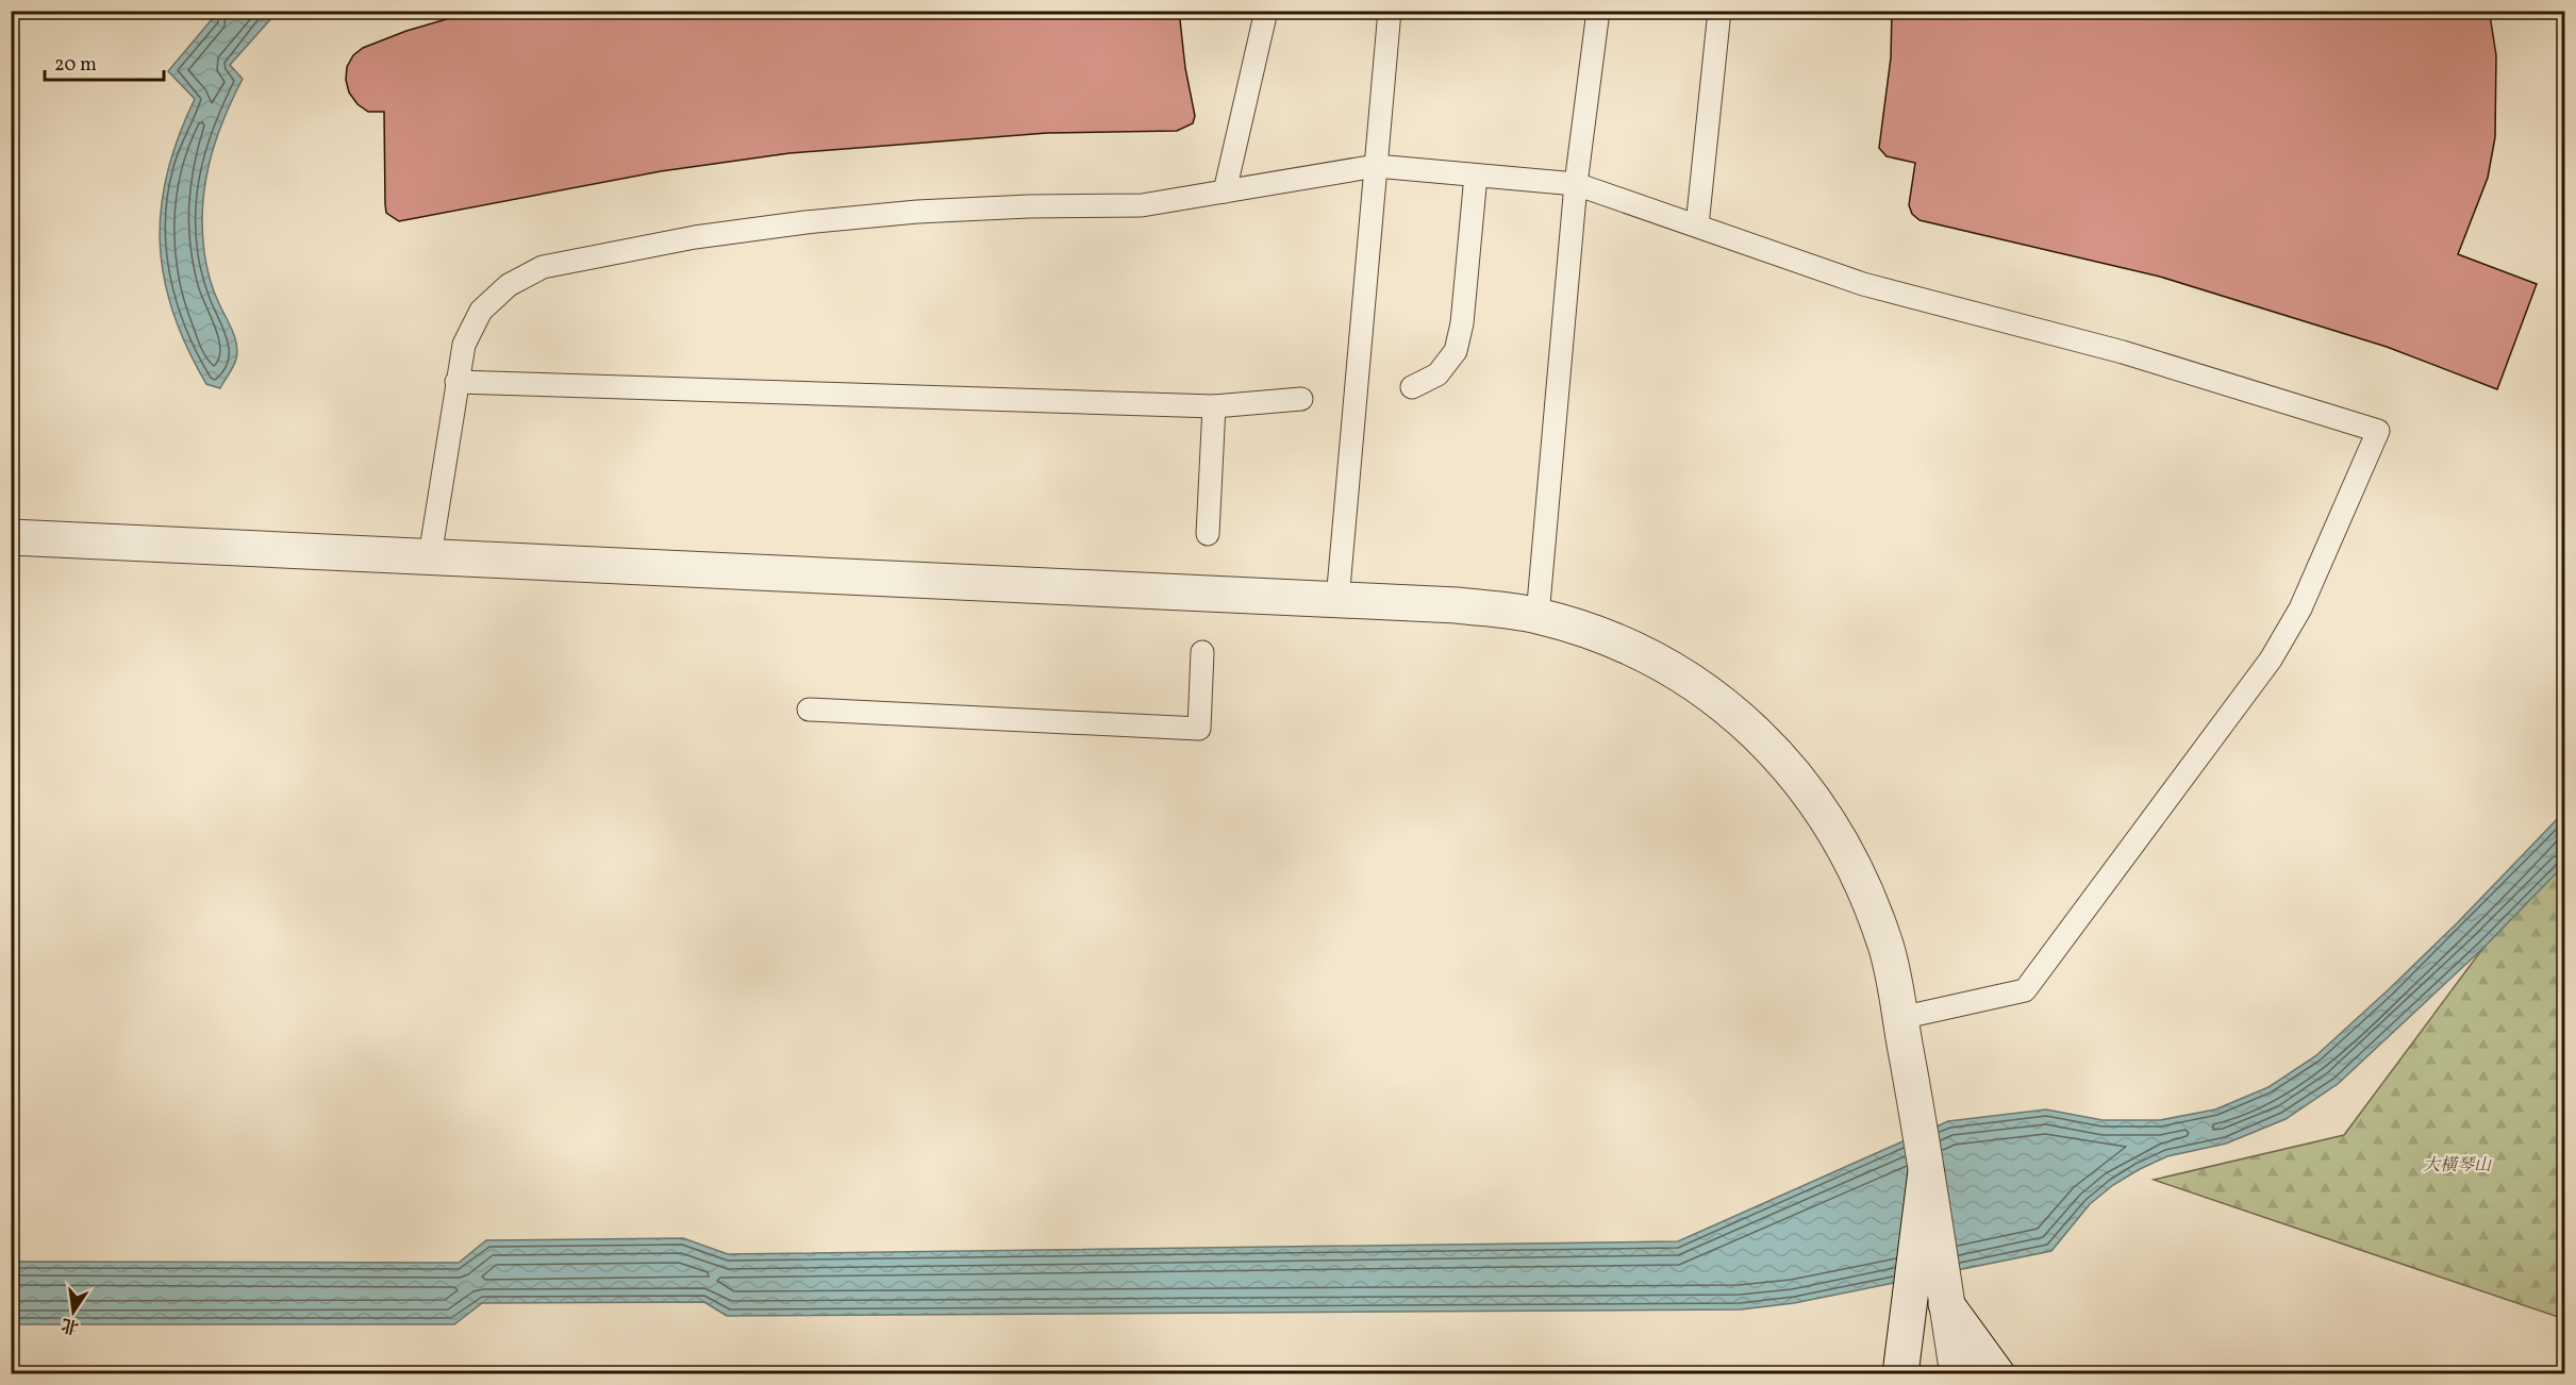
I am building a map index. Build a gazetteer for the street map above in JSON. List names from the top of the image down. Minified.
{"parks":["大橫琴山"],"scale_bar":"20 m","north":"bottom"}
